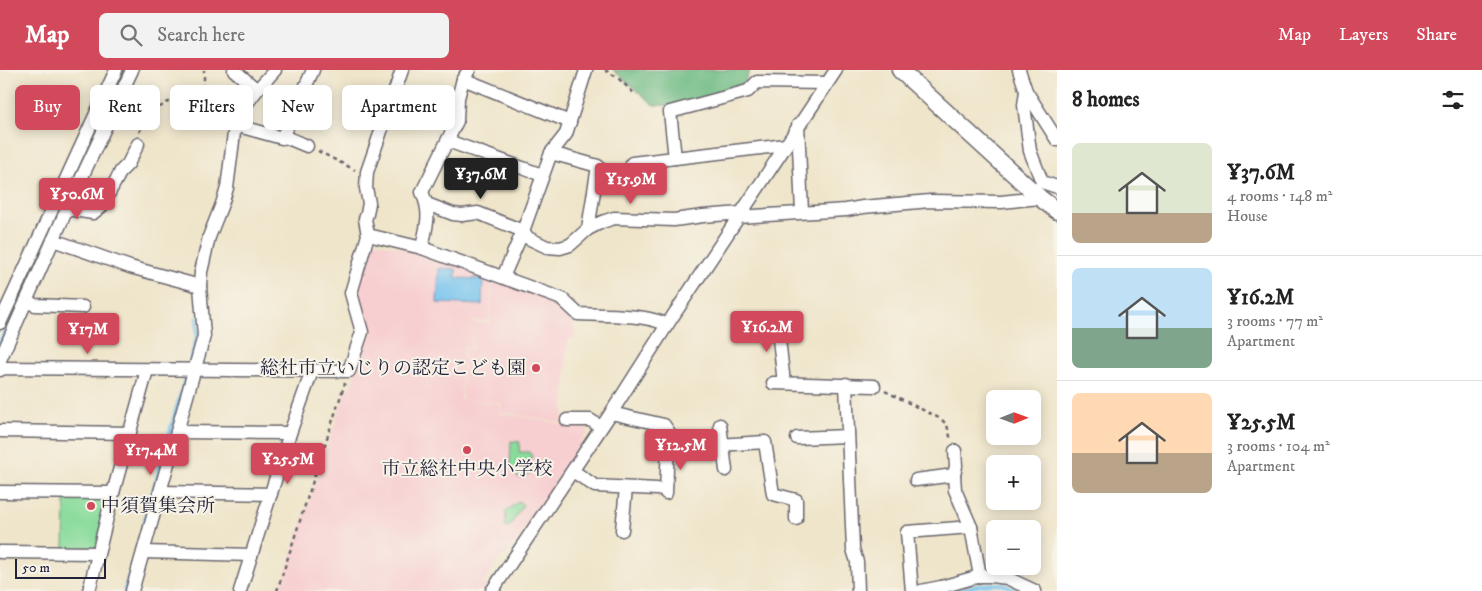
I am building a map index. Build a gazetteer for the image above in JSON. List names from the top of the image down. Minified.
{"places":["総社市立いじりの認定こども園","市立総社中央小学校","中須賀集会所"],"scale_bar":"50 m","north":"right","page":{"header":"Map","search":"Search here","nav":["Map","Layers","Share"],"heading":"8 homes","chip":["Buy","Rent","Filters","New","Apartment"],"list":[{"name":"¥37.6M","note":"4 rooms · 148 m² · House"},{"name":"¥16.2M","note":"3 rooms · 77 m² · Apartment"},{"name":"¥25.5M","note":"3 rooms · 104 m² · Apartment"}],"price":["¥37.6M","¥15.9M","¥50.6M","¥16.2M","¥17M","¥12.5M","¥17.4M","¥25.5M"],"map_buttons":["+","−"],"scale":"50 m"}}
